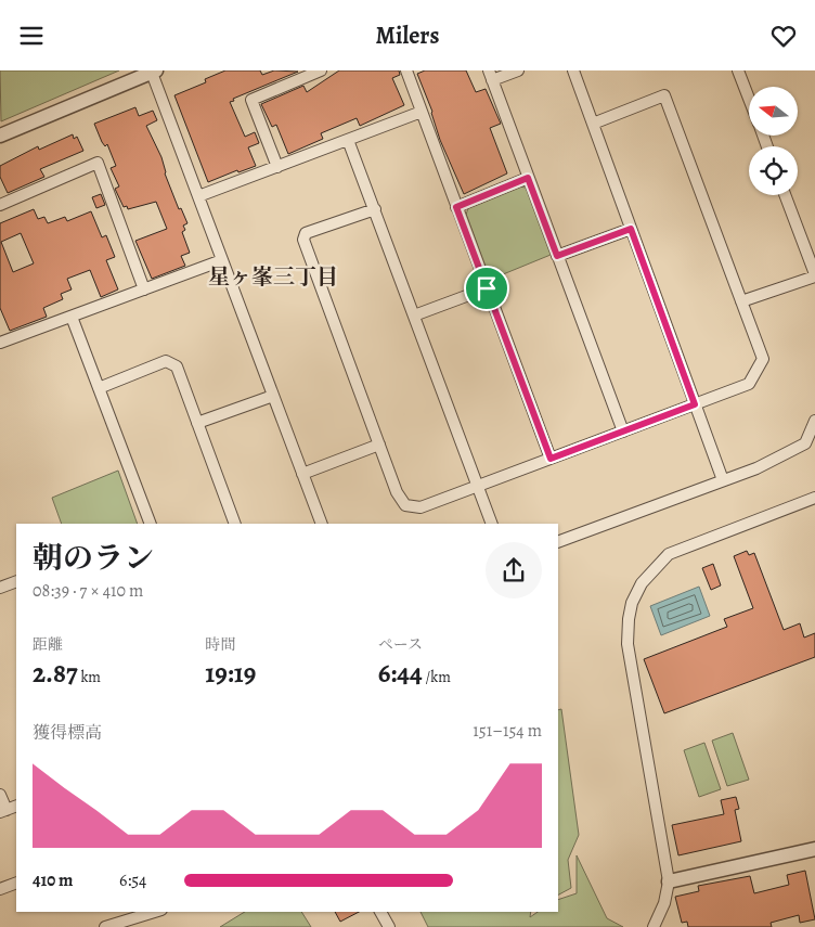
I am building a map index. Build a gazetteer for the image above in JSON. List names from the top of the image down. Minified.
{"districts":["星ヶ峯三丁目"],"north":"left","page":{"header":"Milers","heading":["朝のラン","08:39 · 7 × 410 m"],"stats":[["距離","2.87 km"],["時間","19:19"],["ペース","6:44 /km"]],"chart":["獲得標高","151–154 m"],"list":[{"name":"410 m","note":"6:54"}]}}
